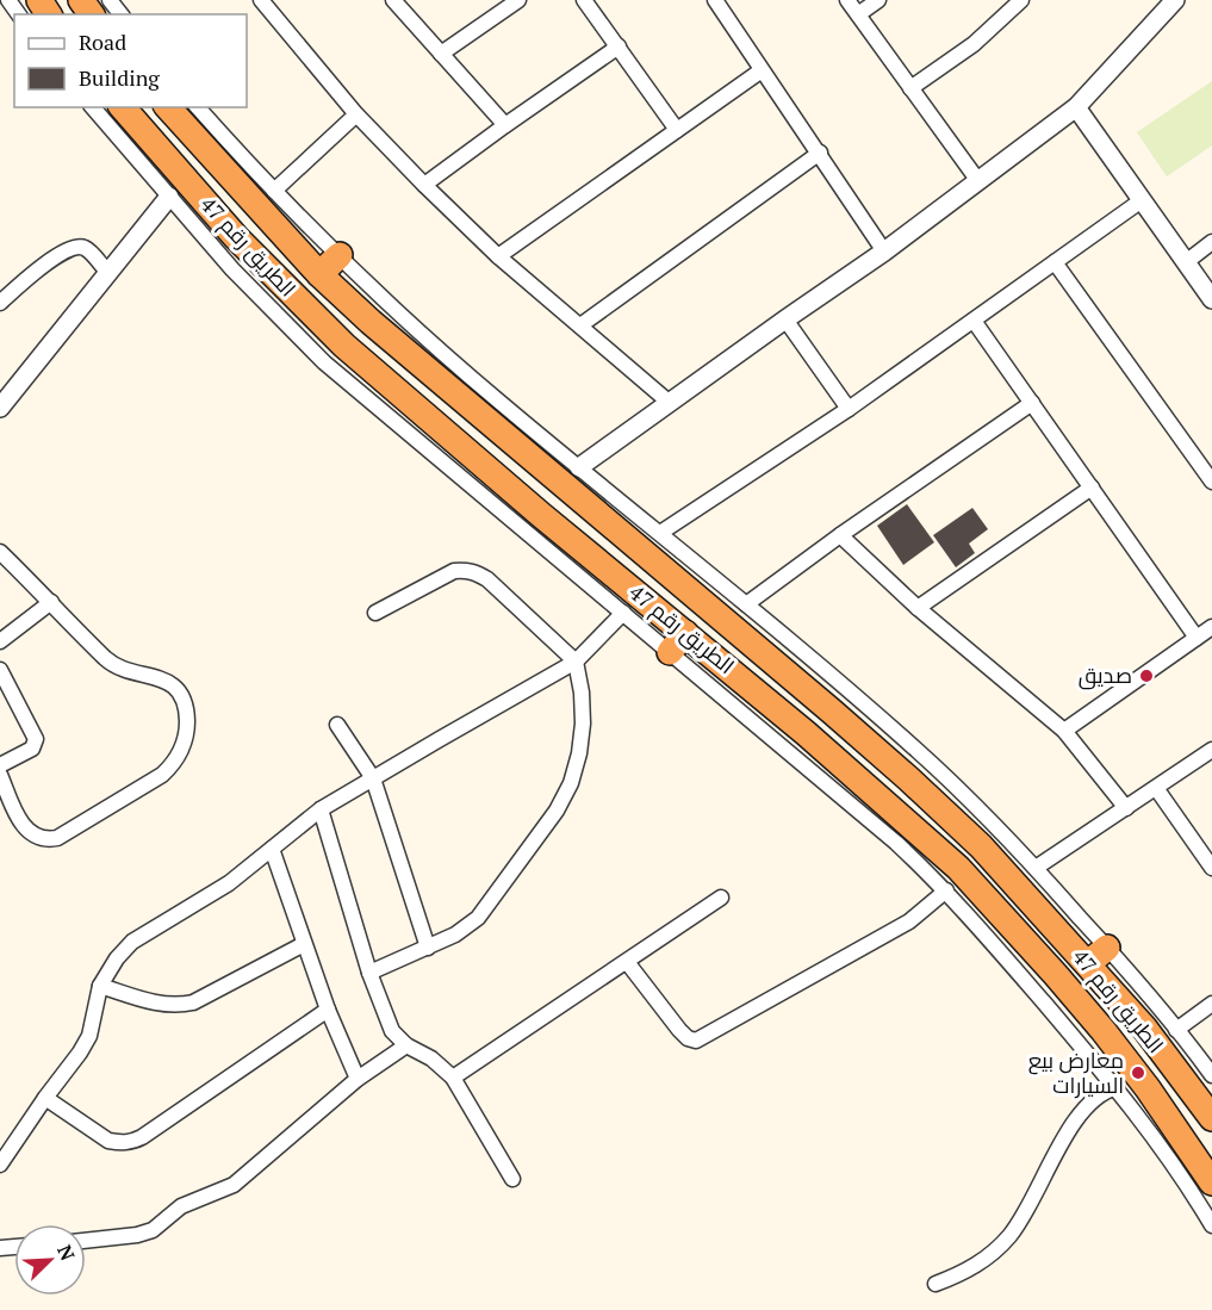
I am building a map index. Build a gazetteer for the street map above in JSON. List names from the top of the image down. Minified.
{"streets":{"highway":["الطريق رقم 47"]},"places":["صديق","معارض بيع السيارات"],"legend":["Road","Building"],"north":"top right"}
